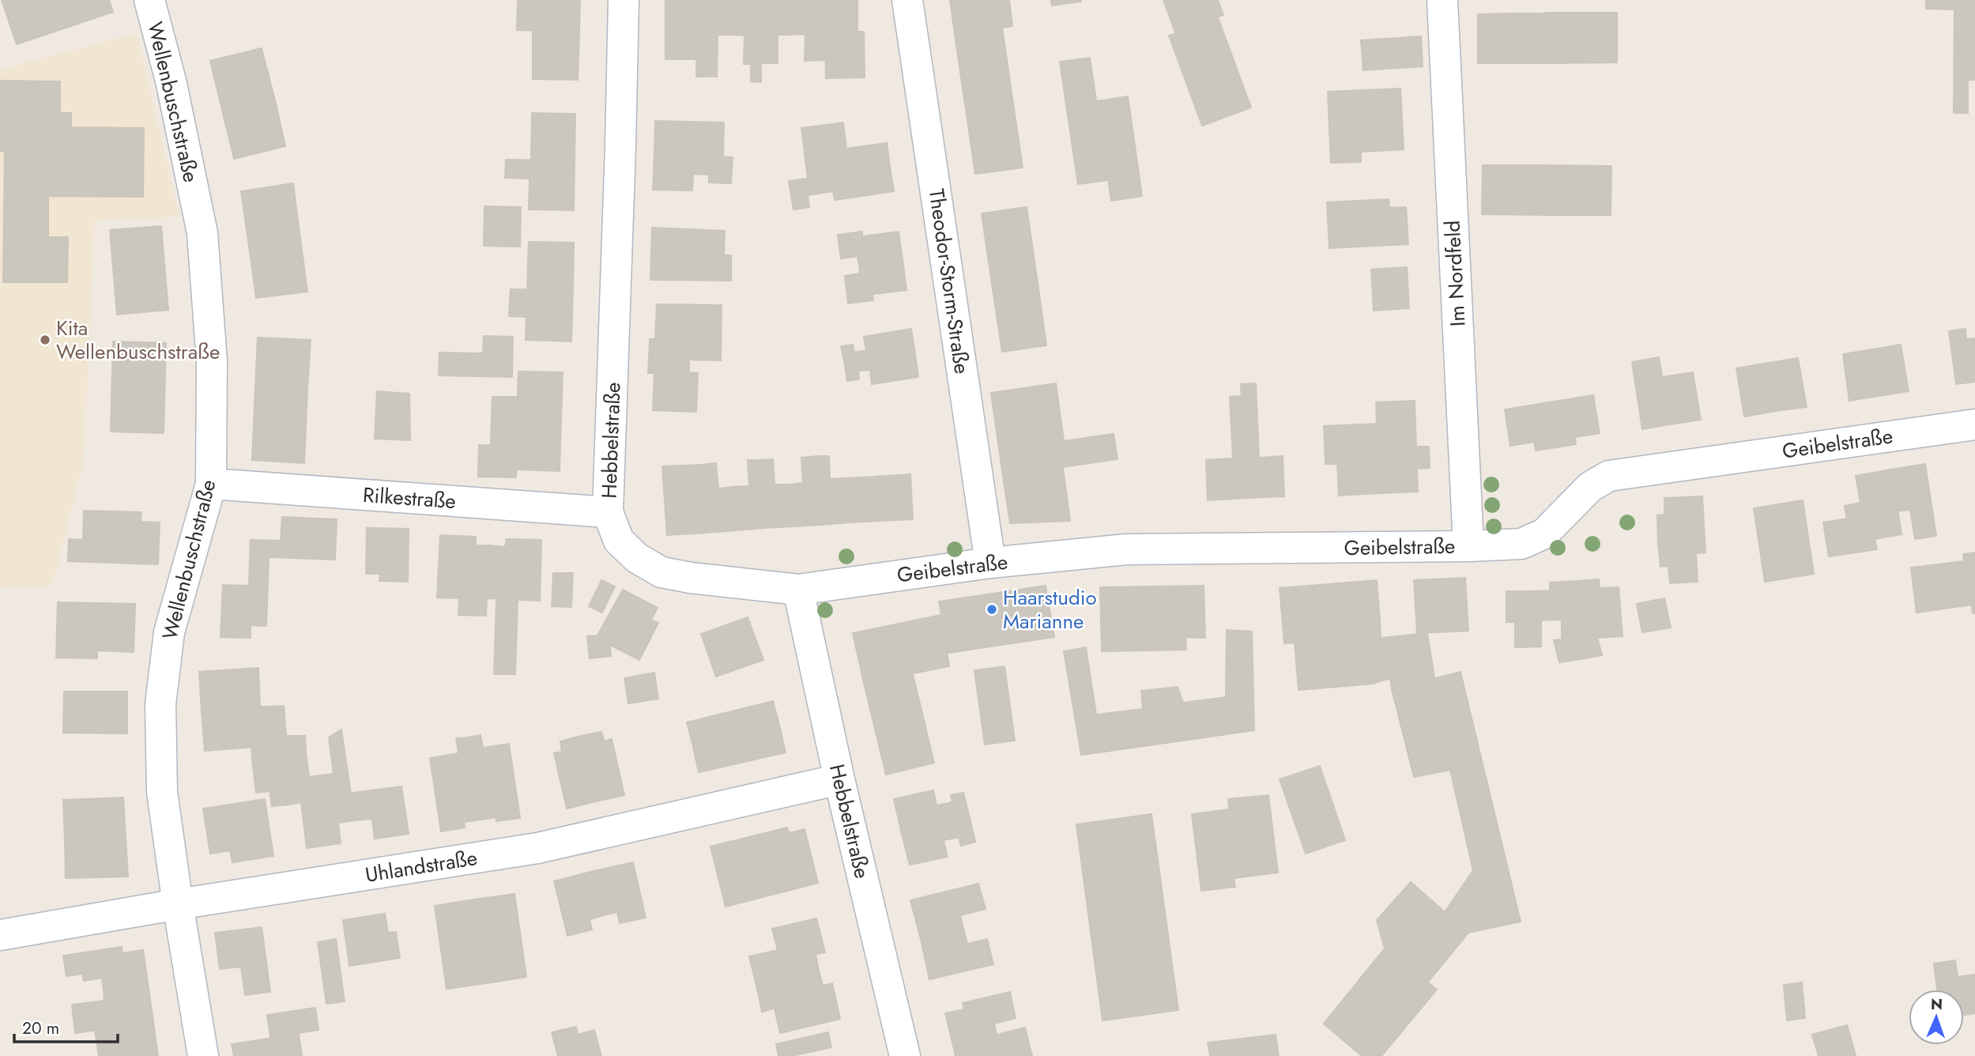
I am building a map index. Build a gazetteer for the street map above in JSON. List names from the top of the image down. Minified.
{"streets":{"street":["Wellenbuschstraße","Im Nordfeld","Theodor-Storm-Straße","Hebbelstraße","Geibelstraße","Rilkestraße","Uhlandstraße"]},"crossings":[["Wellenbuschstraße","Rilkestraße"],["Wellenbuschstraße","Uhlandstraße"],["Im Nordfeld","Geibelstraße"],["Theodor-Storm-Straße","Geibelstraße"],["Hebbelstraße","Geibelstraße"],["Hebbelstraße","Rilkestraße"],["Hebbelstraße","Uhlandstraße"]],"places":["Kita Wellenbuschstraße","Haarstudio Marianne"],"scale_bar":"20 m","north":"top"}
